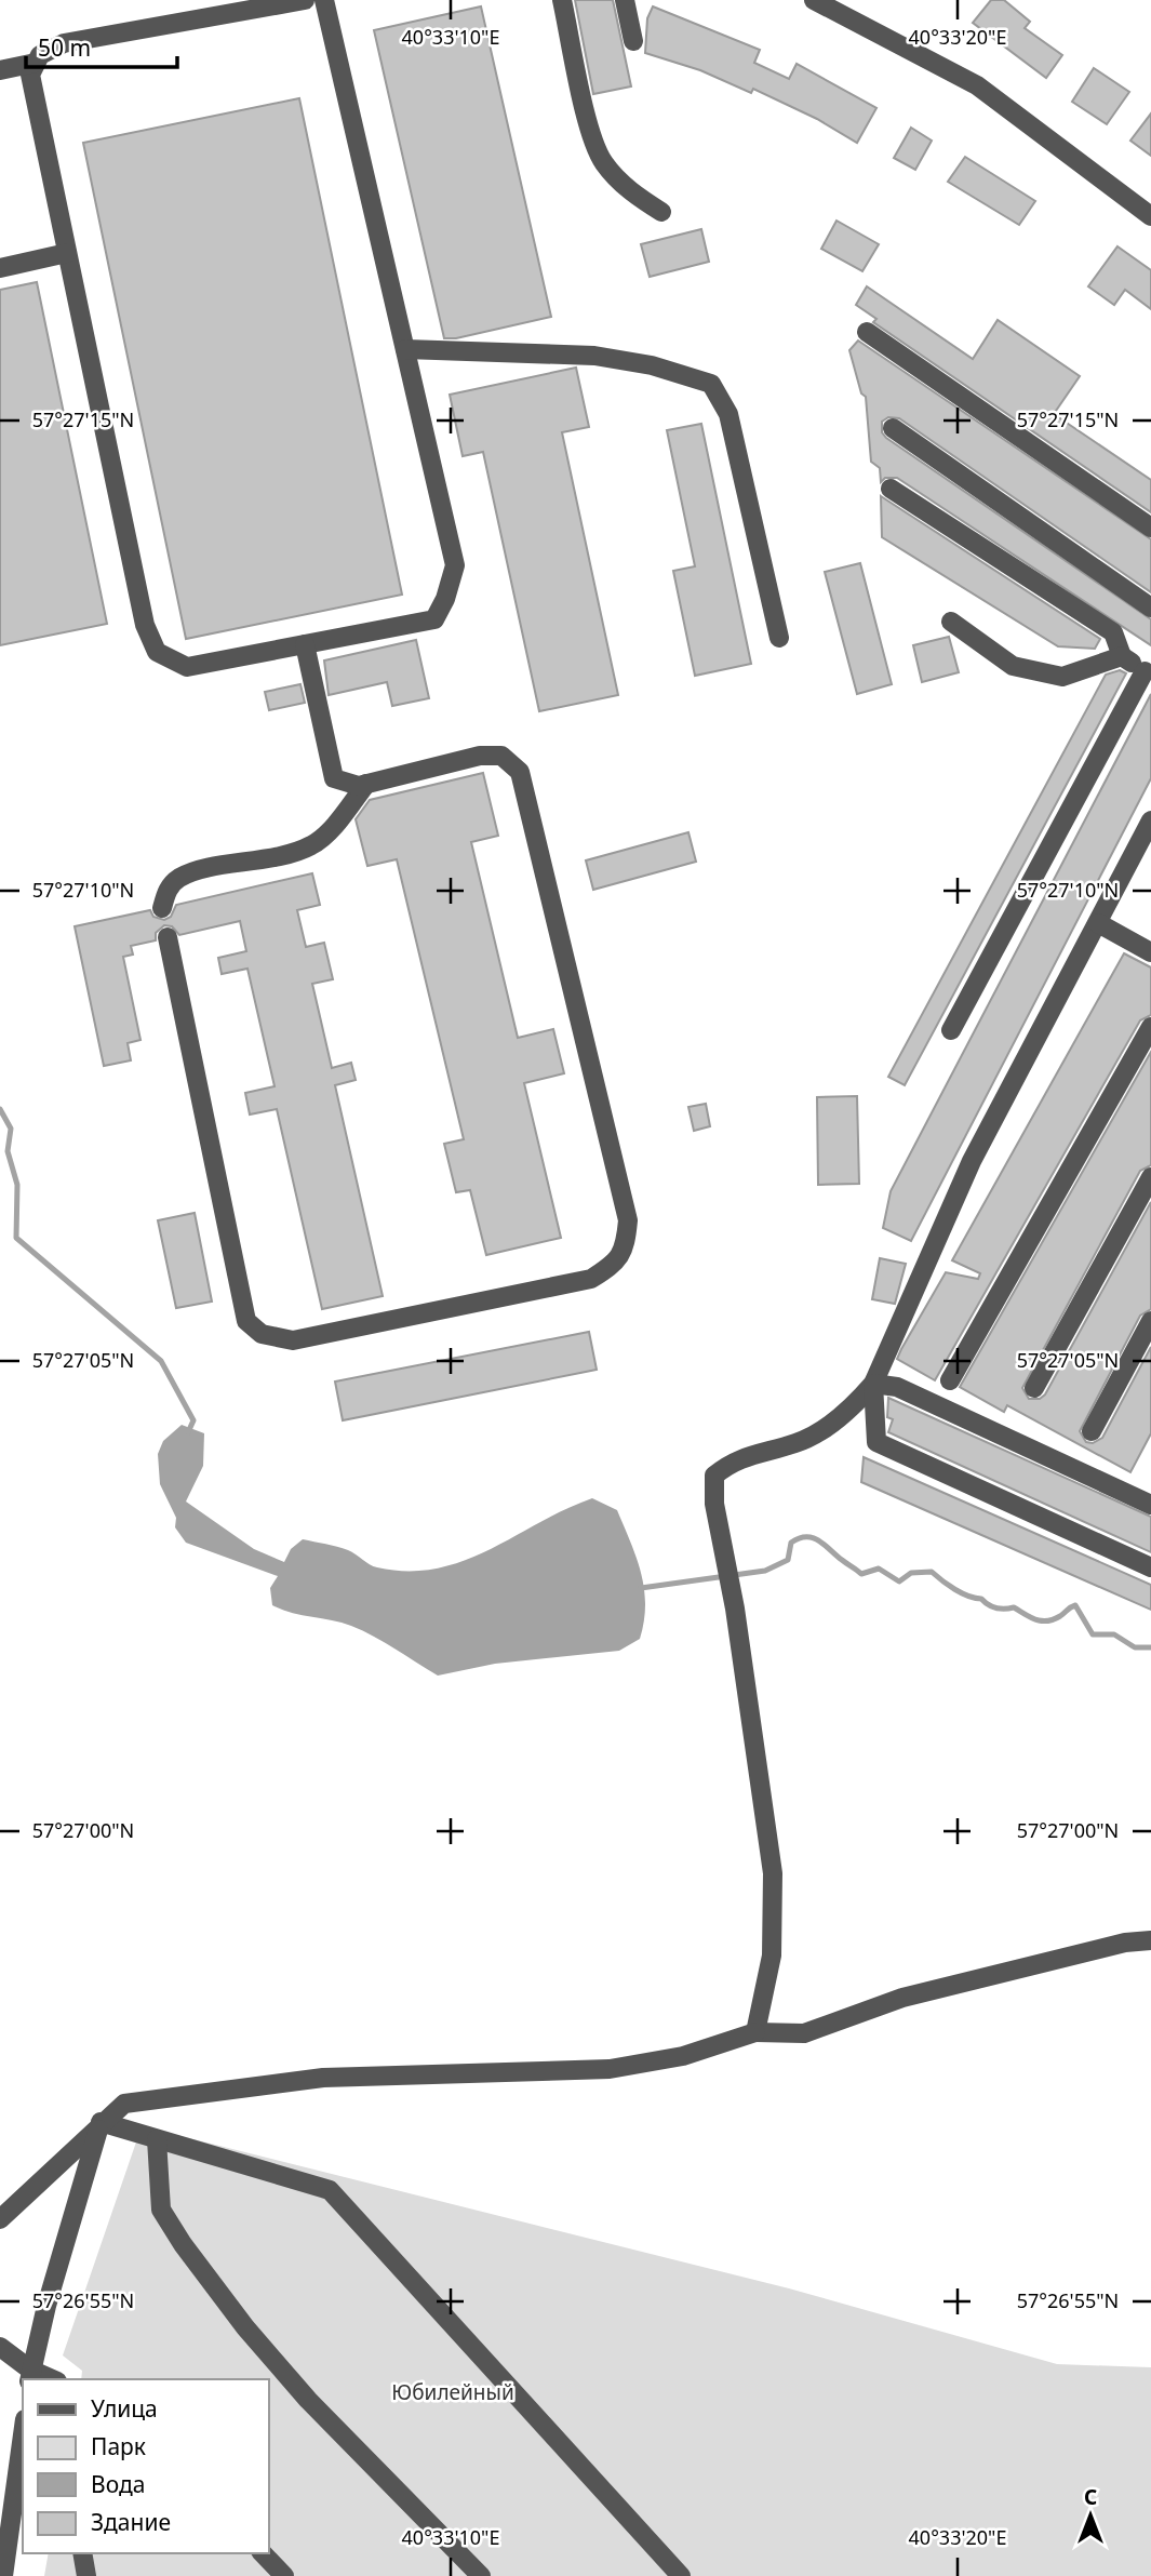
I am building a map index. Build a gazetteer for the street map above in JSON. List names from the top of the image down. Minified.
{"parks":["Юбилейный"],"legend":["Улица","Парк","Вода","Здание"],"scale_bar":"50 m","north":"top","coordinates":["40°33'10\"E","40°33'20\"E","57°27'15\"N","57°27'10\"N","57°27'05\"N","57°27'00\"N","57°26'55\"N"]}
